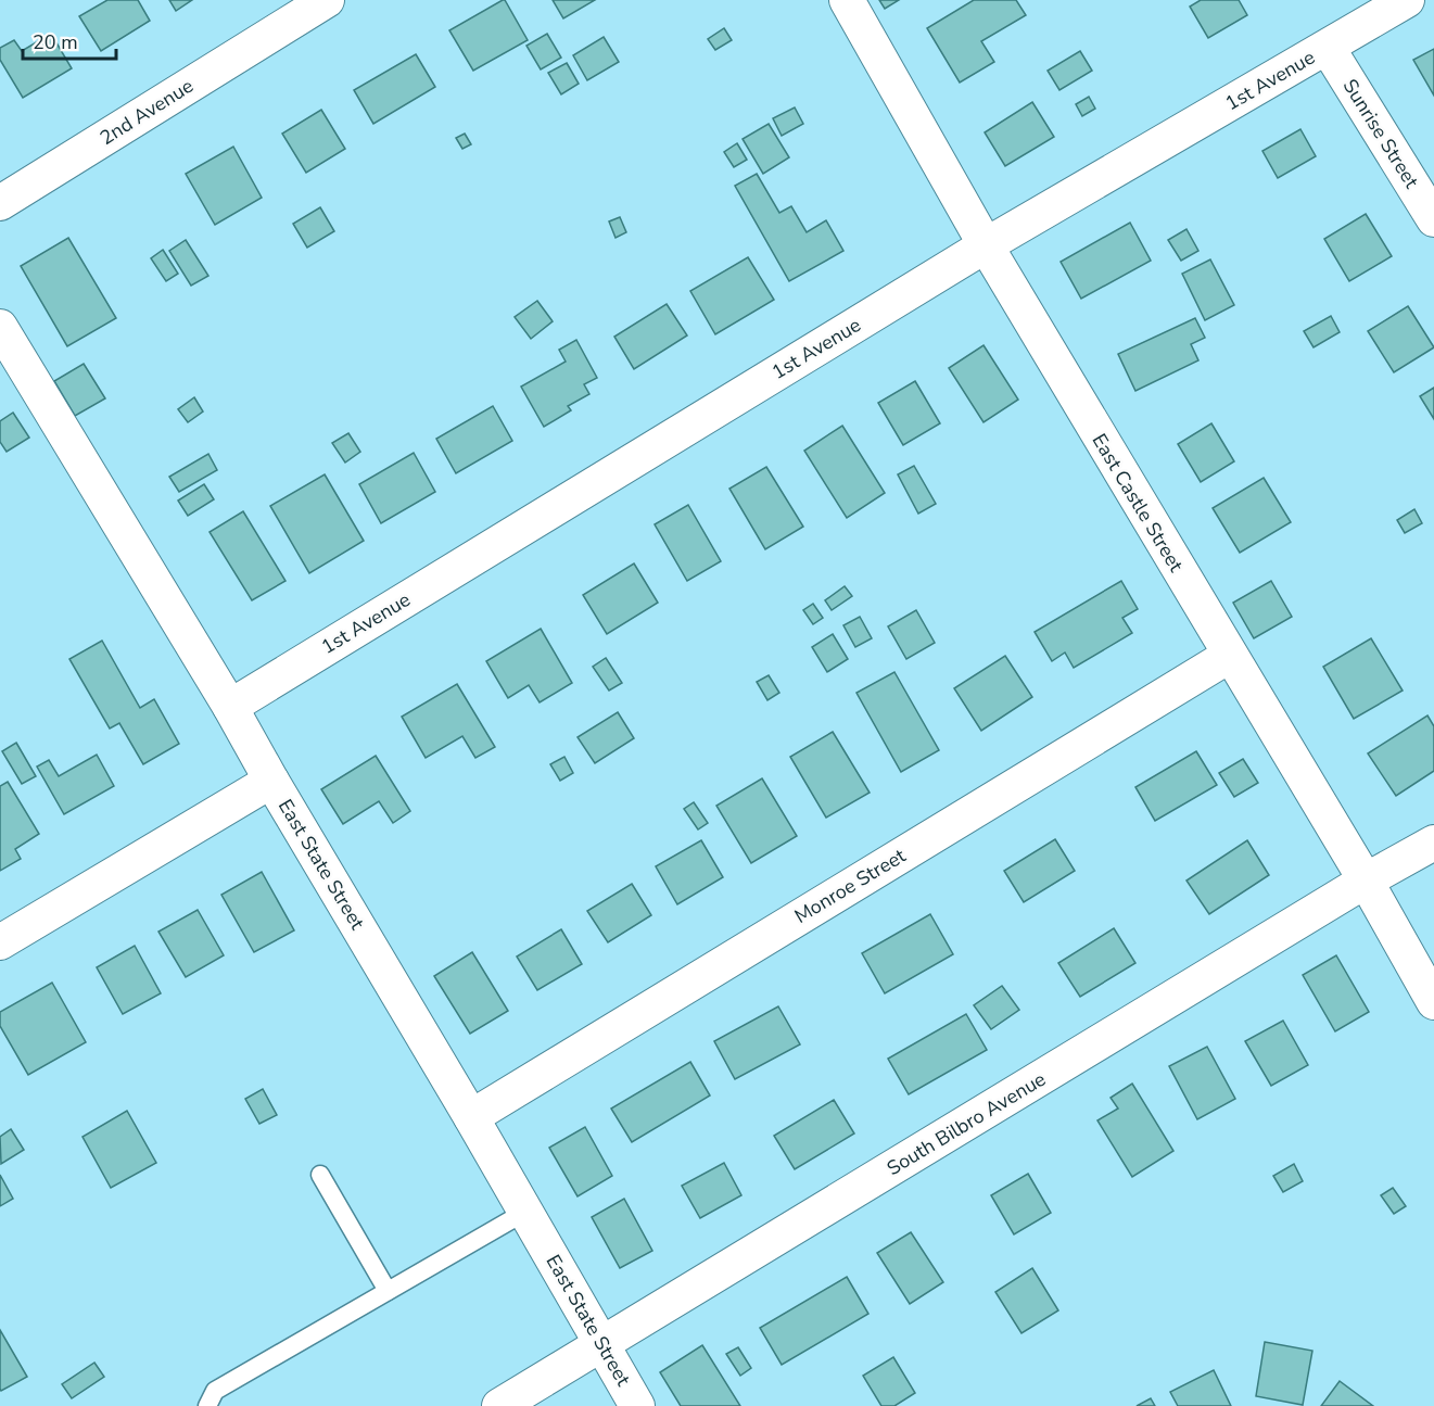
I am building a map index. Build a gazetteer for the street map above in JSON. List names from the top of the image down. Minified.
{"streets":{"street":["1st Avenue","2nd Avenue","Sunrise Street","East Castle Street","East State Street","Monroe Street","South Bilbro Avenue"]},"crossings":[["1st Avenue","Sunrise Street"],["1st Avenue","East Castle Street"],["1st Avenue","East State Street"],["East Castle Street","Monroe Street"],["East Castle Street","South Bilbro Avenue"],["East State Street","Monroe Street"],["East State Street","South Bilbro Avenue"]],"scale_bar":"20 m"}
